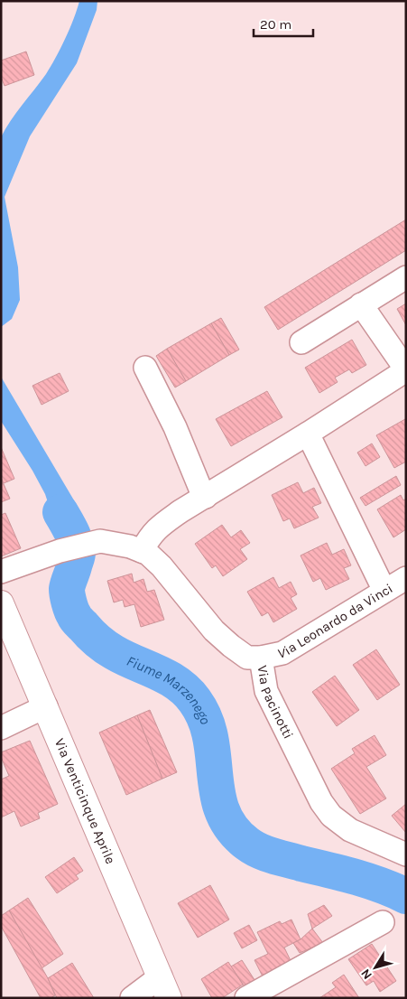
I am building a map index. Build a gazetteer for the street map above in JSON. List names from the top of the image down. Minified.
{"streets":{"main road":["Via Venticinque Aprile"],"street":["Via Leonardo da Vinci","Via Pacinotti"]},"crossings":[["Via Leonardo da Vinci","Via Pacinotti"]],"water":["Fiume Marzenego"],"scale_bar":"20 m","north":"bottom left"}
